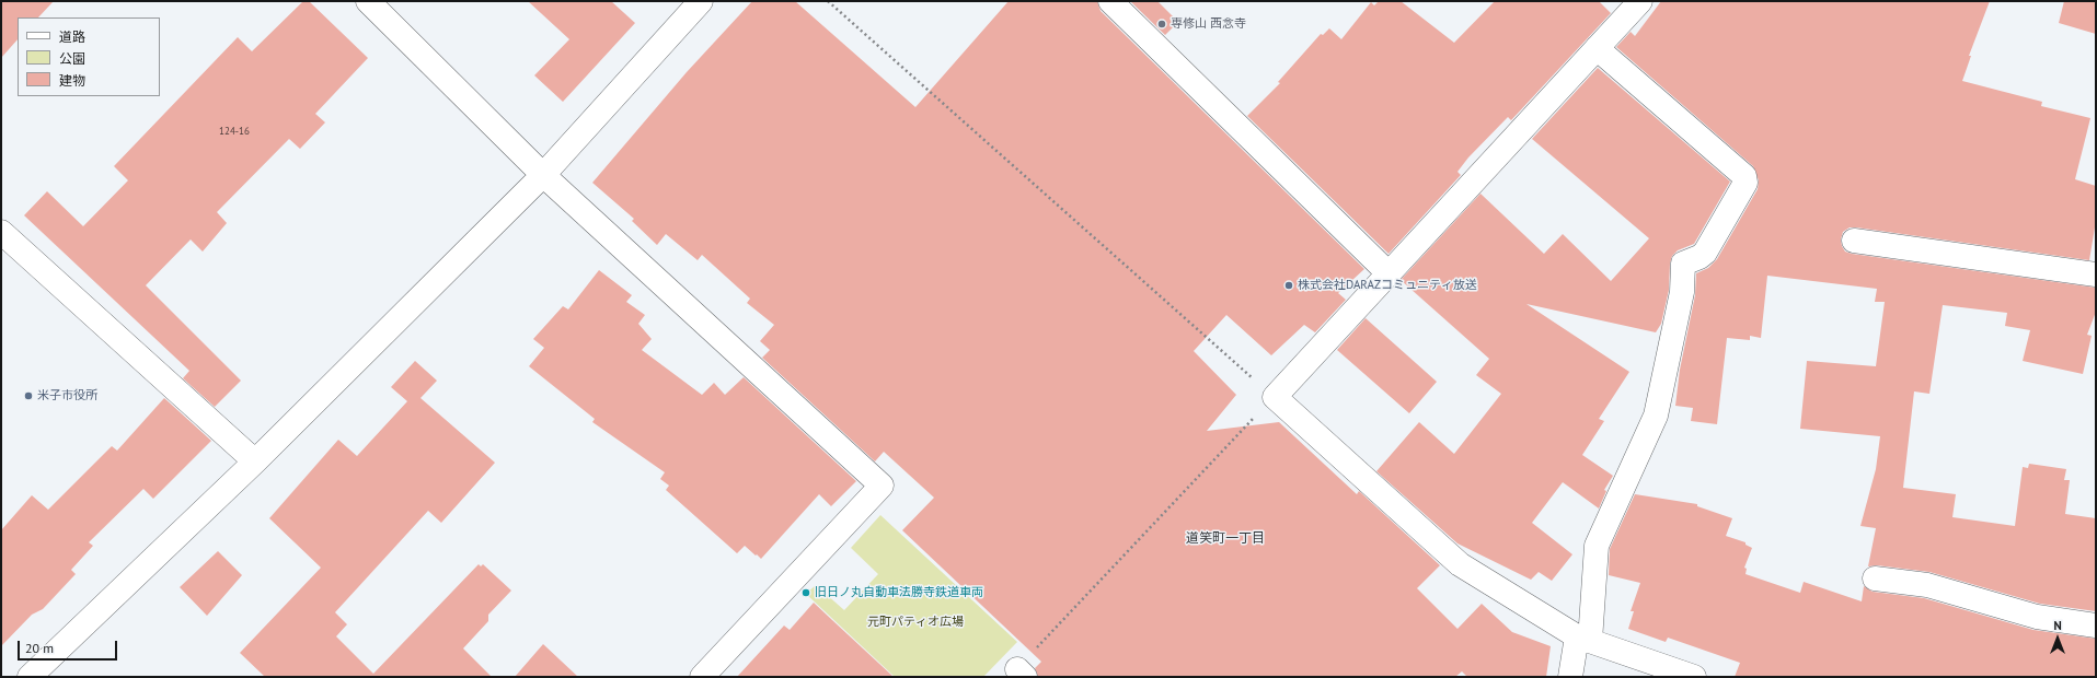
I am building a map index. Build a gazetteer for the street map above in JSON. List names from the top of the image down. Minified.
{"districts":["道笑町一丁目"],"parks":["元町パティオ広場"],"places":["専修山 西念寺","株式会社DARAZコミュニティ放送","米子市役所","旧日ノ丸自動車法勝寺鉄道車両"],"house_numbers":["124-16"],"legend":["道路","公園","建物"],"scale_bar":"20 m","north":"top"}
